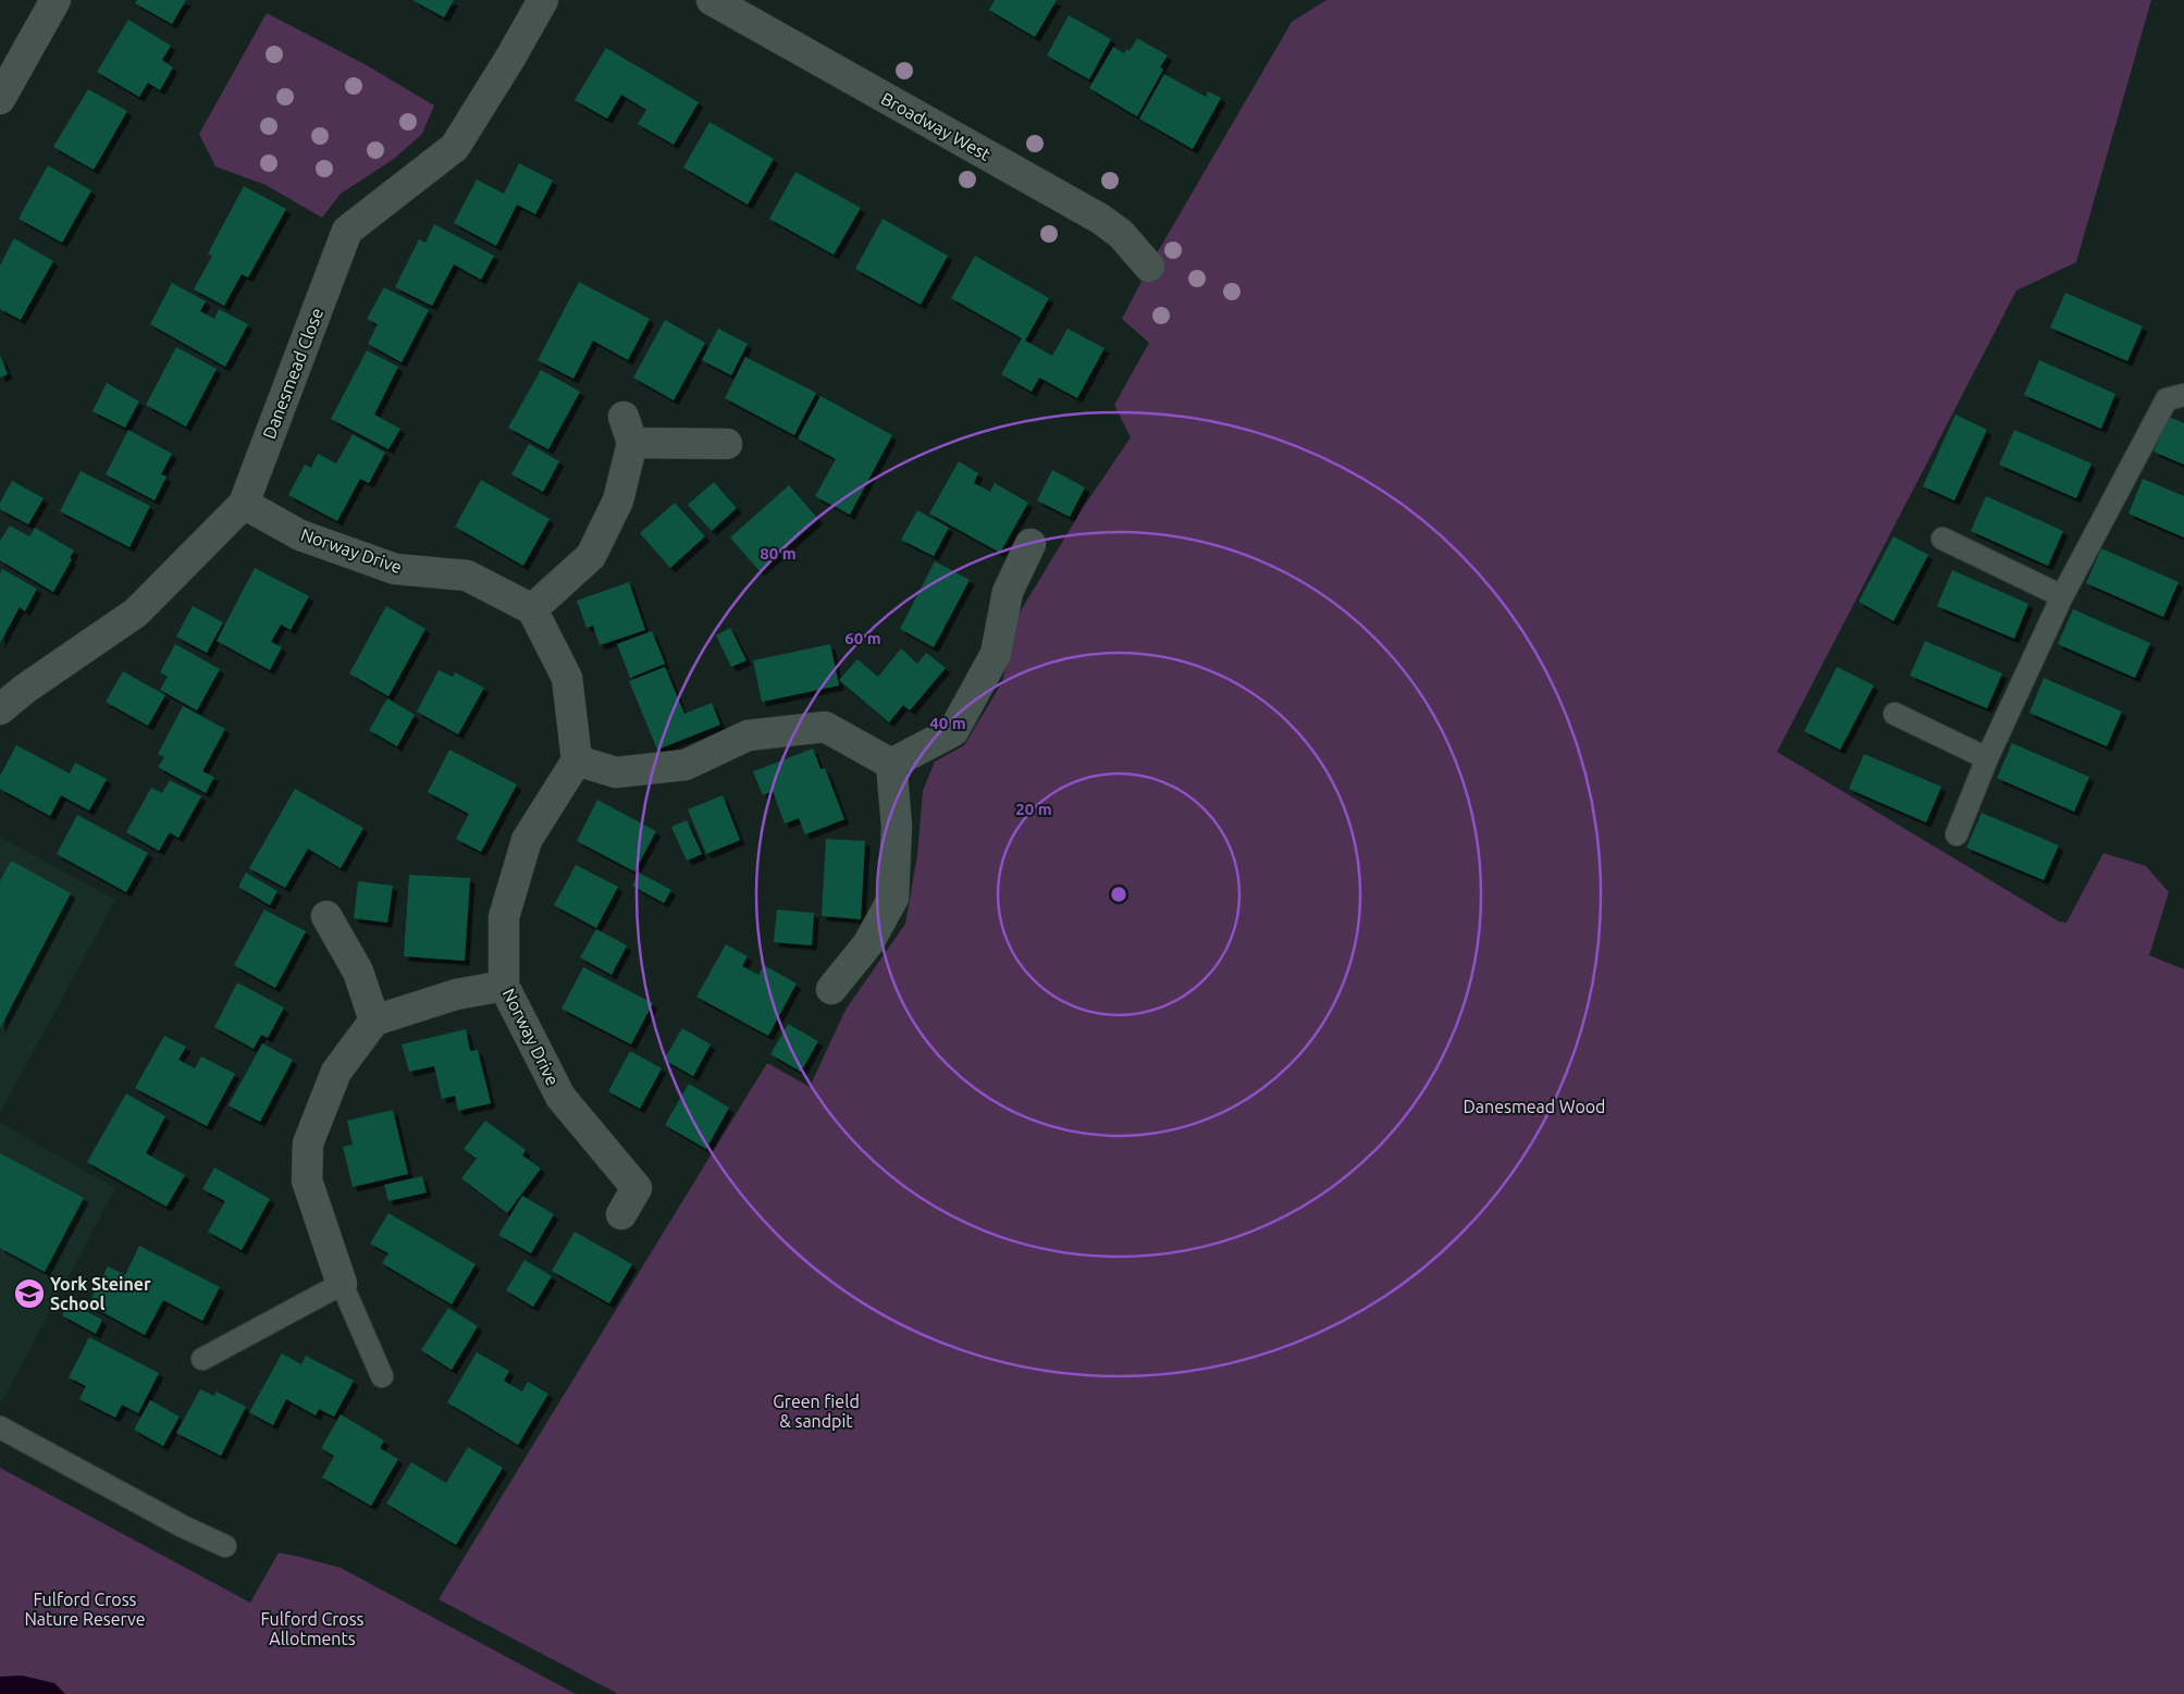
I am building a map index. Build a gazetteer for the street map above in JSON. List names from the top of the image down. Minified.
{"streets":{"street":["Broadway West","Danesmead Close","Norway Drive"]},"crossings":[["Danesmead Close","Norway Drive"]],"parks":["Danesmead Wood","Green field & sandpit","Fulford Cross Nature Reserve","Fulford Cross Allotments"],"places":{"school or university":["York Steiner School"]},"rings":["80 m","60 m","40 m","20 m"]}
